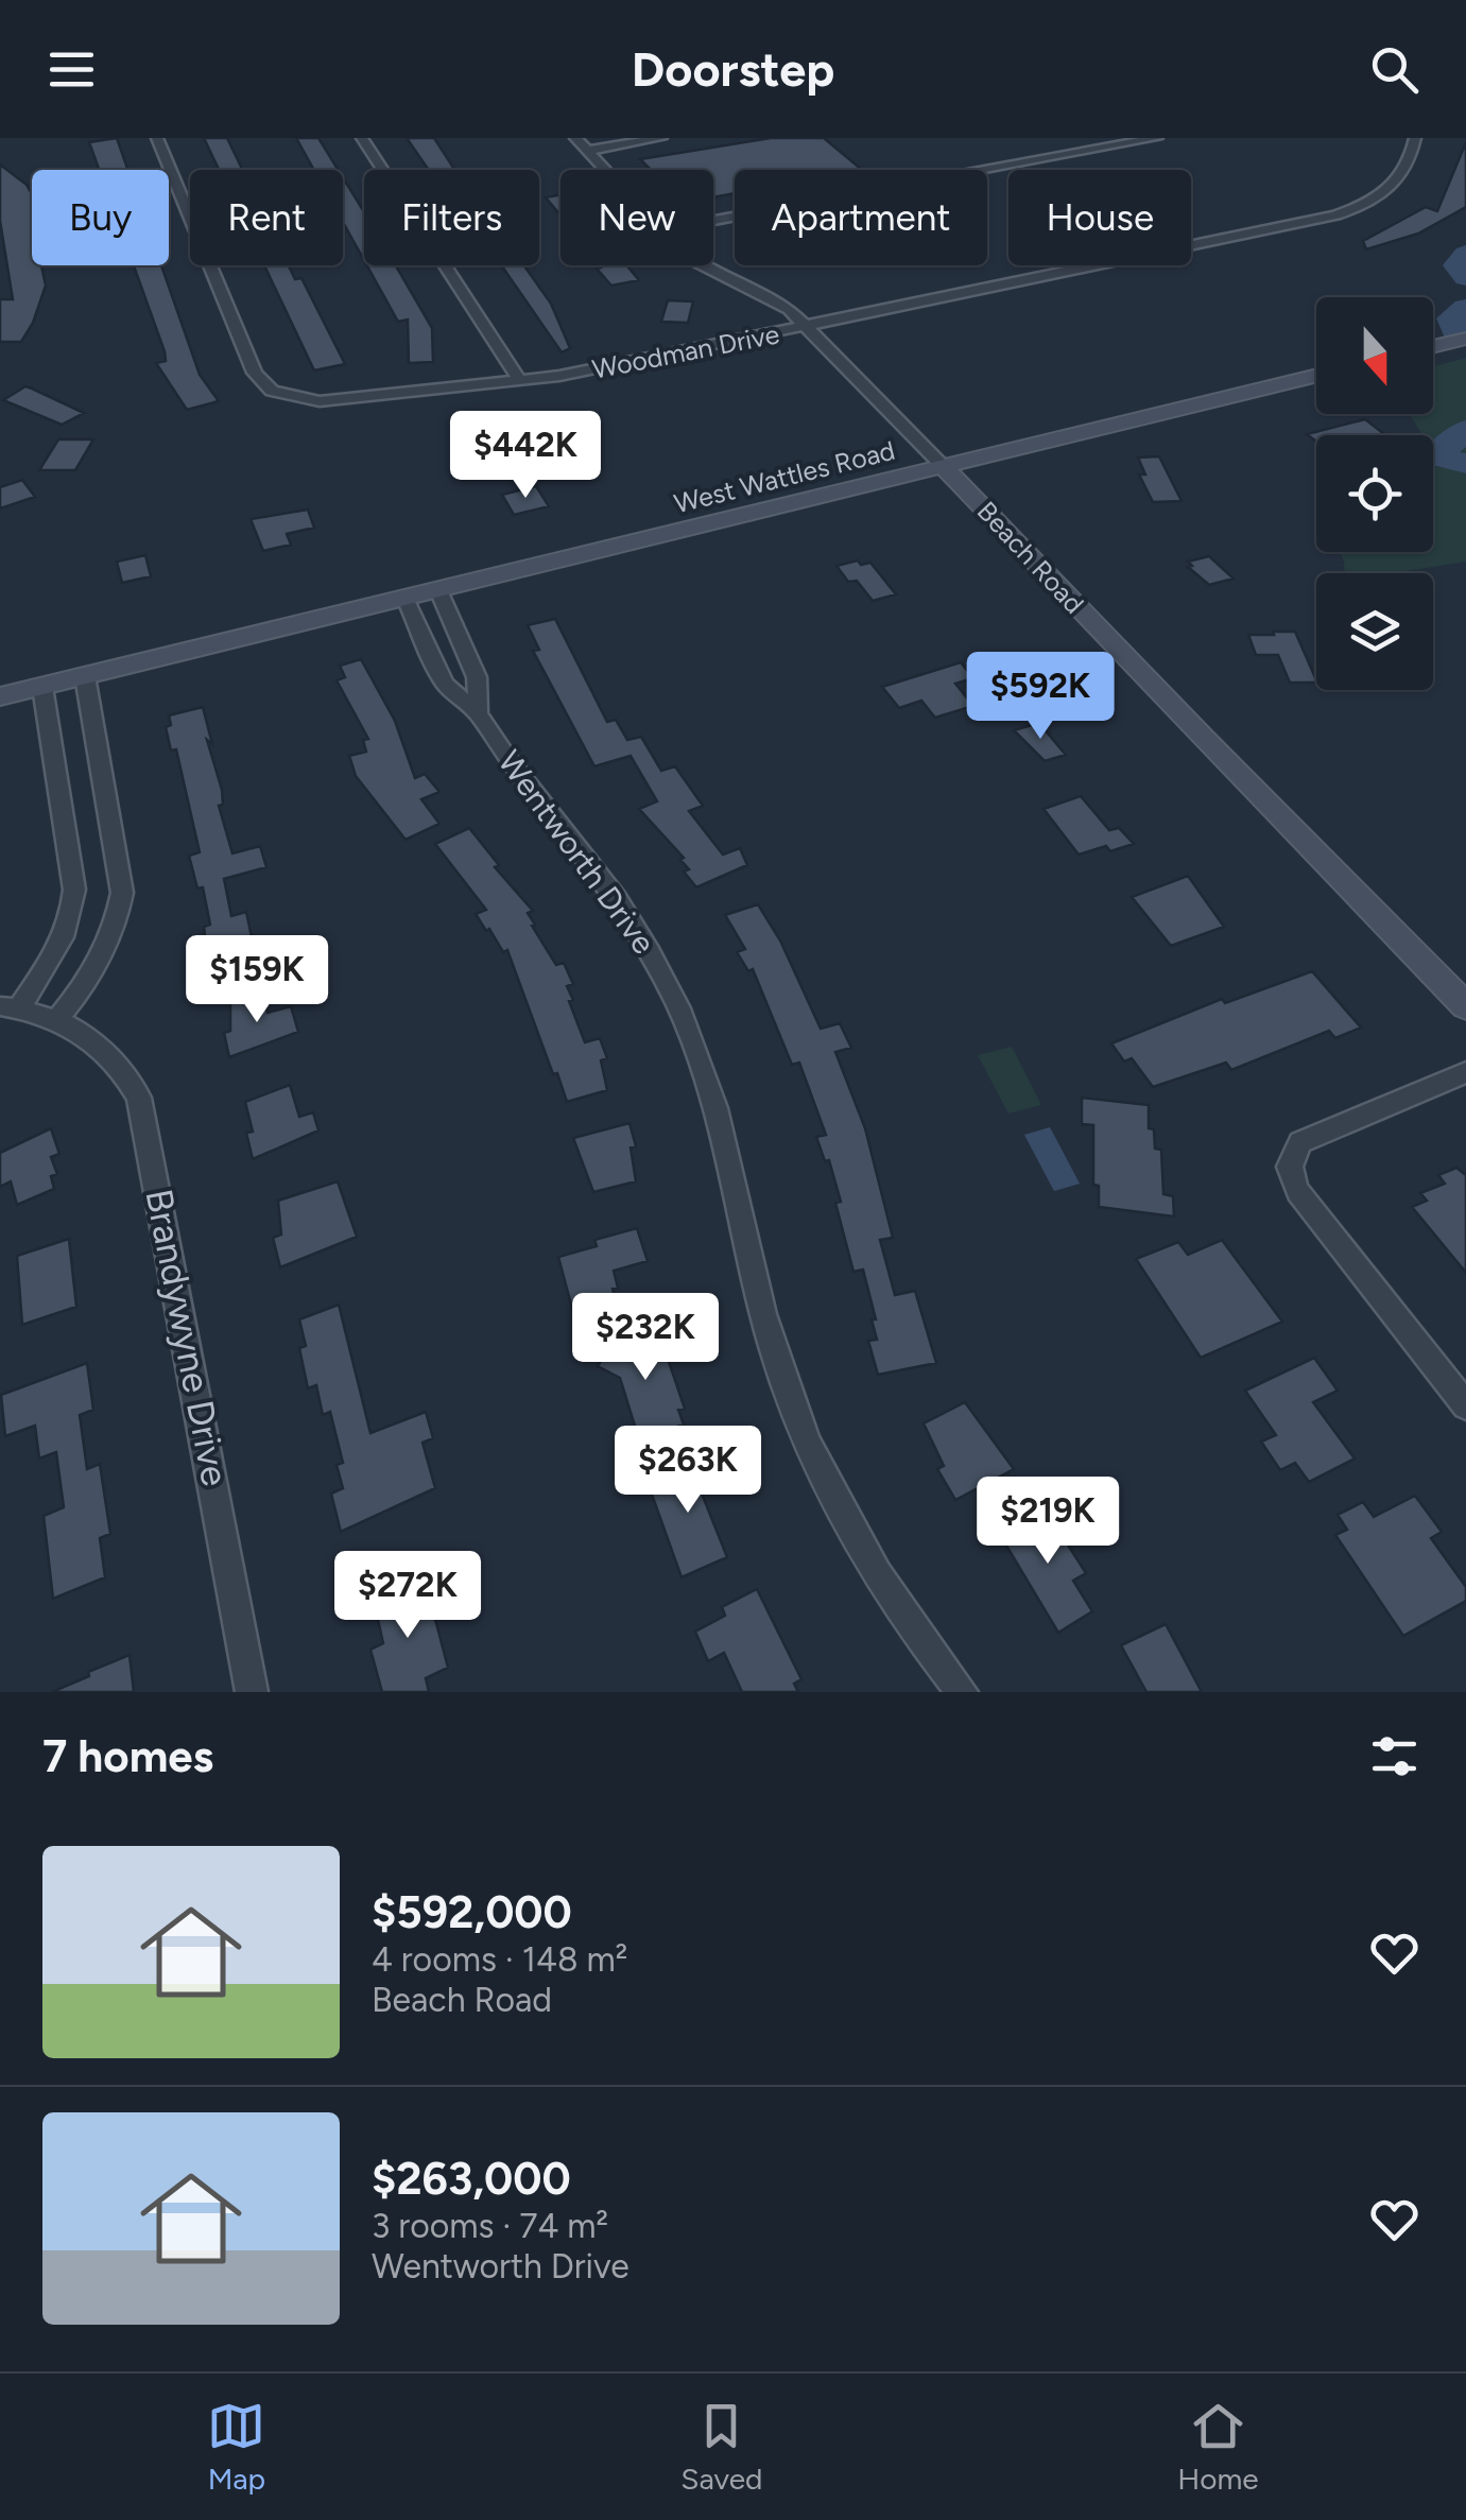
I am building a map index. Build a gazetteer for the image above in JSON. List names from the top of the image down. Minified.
{"streets":{"street":["Woodman Drive","West Wattles Road","Beach Road","Wentworth Drive","Brandywyne Drive"]},"crossings":[["Woodman Drive","Beach Road"],["West Wattles Road","Beach Road"],["West Wattles Road","Wentworth Drive"],["West Wattles Road","Brandywyne Drive"]],"north":"bottom","page":{"header":"Doorstep","chip":["Buy","Rent","Filters","New","Apartment","House"],"price":["$442K","$592K","$159K","$232K","$263K","$219K","$272K"],"heading":"7 homes","list":[{"name":"$592,000","note":"4 rooms · 148 m² · Beach Road"},{"name":"$263,000","note":"3 rooms · 74 m² · Wentworth Drive"}],"tabs":["Map","Saved","Home"]}}
